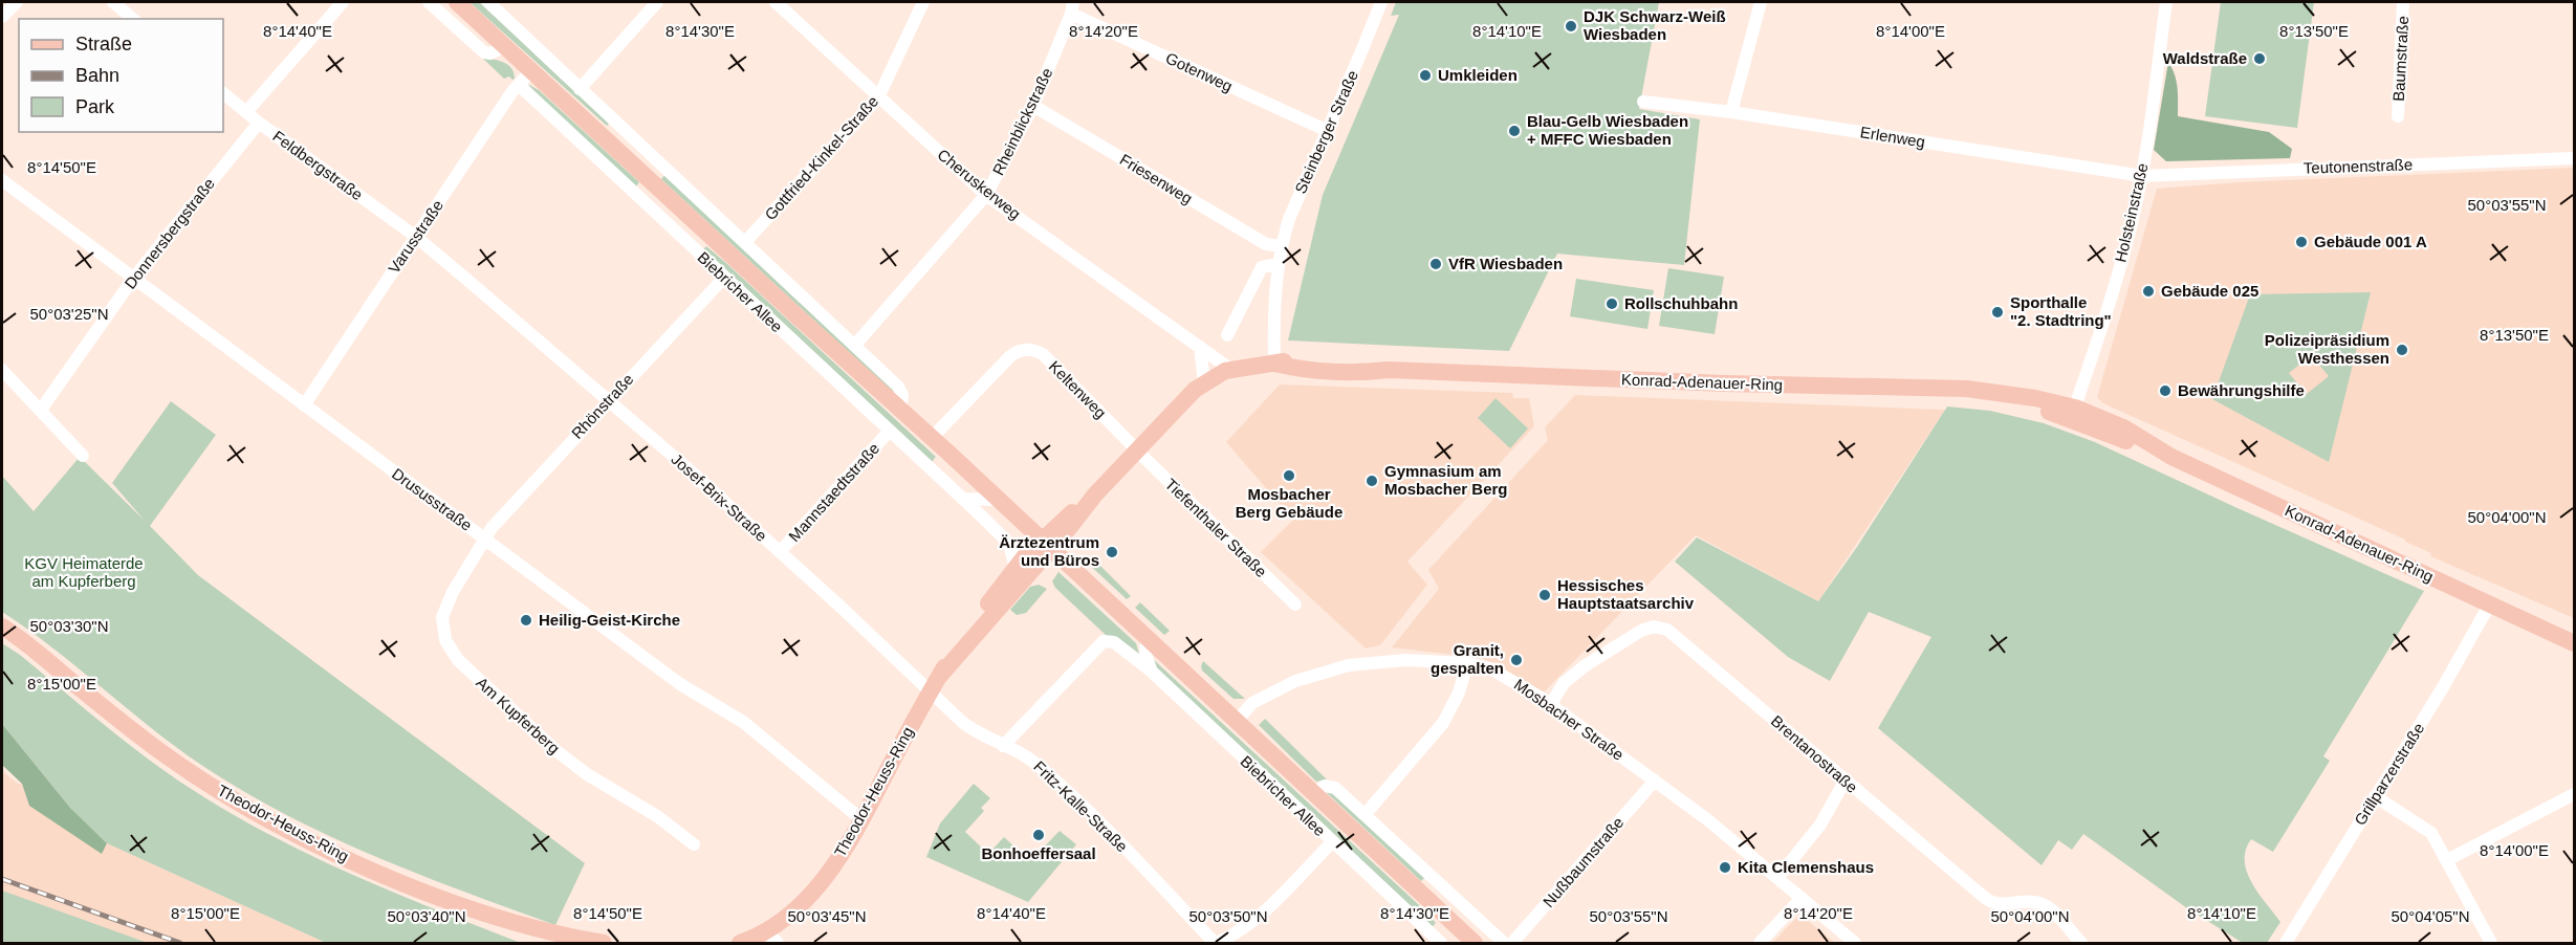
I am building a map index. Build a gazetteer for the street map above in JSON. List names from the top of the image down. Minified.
{"streets":{"main road":["Biebricher Allee","Konrad-Adenauer-Ring","Theodor-Heuss-Ring"],"street":["Baumstraße","Gotenweg","Rheinblickstraße","Steinberger Straße","Erlenweg","Gottfried-Kinkel-Straße","Feldbergstraße","Teutonenstraße","Friesenweg","Cheruskerweg","Holsteinstraße","Donnersbergstraße","Varusstraße","Keltenweg","Rhönstraße","Mannstaedtstraße","Josef-Brix-Straße","Drususstraße","Tiefenthaler Straße","Am Kupferberg","Mosbacher Straße","Brentanostraße","Grillparzerstraße","Fritz-Kalle-Straße","Nußbaumstraße"]},"crossings":[["Gotenweg","Rheinblickstraße"],["Gotenweg","Steinberger Straße"],["Rheinblickstraße","Friesenweg"],["Rheinblickstraße","Cheruskerweg"],["Steinberger Straße","Friesenweg"],["Steinberger Straße","Konrad-Adenauer-Ring"],["Erlenweg","Teutonenstraße"],["Erlenweg","Holsteinstraße"],["Gottfried-Kinkel-Straße","Cheruskerweg"],["Feldbergstraße","Donnersbergstraße"],["Feldbergstraße","Varusstraße"],["Feldbergstraße","Josef-Brix-Straße"],["Teutonenstraße","Holsteinstraße"],["Cheruskerweg","Konrad-Adenauer-Ring"],["Holsteinstraße","Konrad-Adenauer-Ring"],["Donnersbergstraße","Drususstraße"],["Varusstraße","Biebricher Allee"],["Varusstraße","Josef-Brix-Straße"],["Varusstraße","Drususstraße"],["Biebricher Allee","Konrad-Adenauer-Ring"],["Biebricher Allee","Keltenweg"],["Biebricher Allee","Rhönstraße"],["Biebricher Allee","Mannstaedtstraße"],["Biebricher Allee","Mosbacher Straße"],["Biebricher Allee","Theodor-Heuss-Ring"],["Biebricher Allee","Fritz-Kalle-Straße"],["Konrad-Adenauer-Ring","Keltenweg"],["Konrad-Adenauer-Ring","Tiefenthaler Straße"],["Konrad-Adenauer-Ring","Grillparzerstraße"],["Konrad-Adenauer-Ring","Theodor-Heuss-Ring"],["Keltenweg","Tiefenthaler Straße"],["Rhönstraße","Josef-Brix-Straße"],["Rhönstraße","Drususstraße"],["Rhönstraße","Am Kupferberg"],["Mannstaedtstraße","Josef-Brix-Straße"],["Josef-Brix-Straße","Theodor-Heuss-Ring"],["Josef-Brix-Straße","Fritz-Kalle-Straße"],["Drususstraße","Am Kupferberg"],["Drususstraße","Theodor-Heuss-Ring"],["Mosbacher Straße","Brentanostraße"],["Mosbacher Straße","Nußbaumstraße"],["Theodor-Heuss-Ring","Fritz-Kalle-Straße"]],"parks":["KGV Heimaterde am Kupferberg"],"places":["DJK Schwarz-Weiß Wiesbaden","Waldstraße","Umkleiden","Blau-Gelb Wiesbaden + MFFC Wiesbaden","Gebäude 001 A","VfR Wiesbaden","Gebäude 025","Rollschuhbahn","Sporthalle \"2. Stadtring\"","Polizeipräsidium Westhessen","Bewährungshilfe","Mosbacher Berg Gebäude","Gymnasium am Mosbacher Berg","Ärztezentrum und Büros","Hessisches Hauptstaatsarchiv","Heilig-Geist-Kirche","Granit, gespalten","Bonhoeffersaal","Kita Clemenshaus"],"legend":["Straße","Bahn","Park"],"coordinates":["8°14'40\"E","8°14'30\"E","8°14'10\"E","8°14'00\"E","8°13'50\"E","8°14'20\"E","8°14'50\"E","50°03'55\"N","50°03'25\"N","50°04'00\"N","50°03'30\"N","8°15'00\"E","50°03'40\"N","50°03'45\"N","50°03'50\"N","50°04'05\"N"]}
